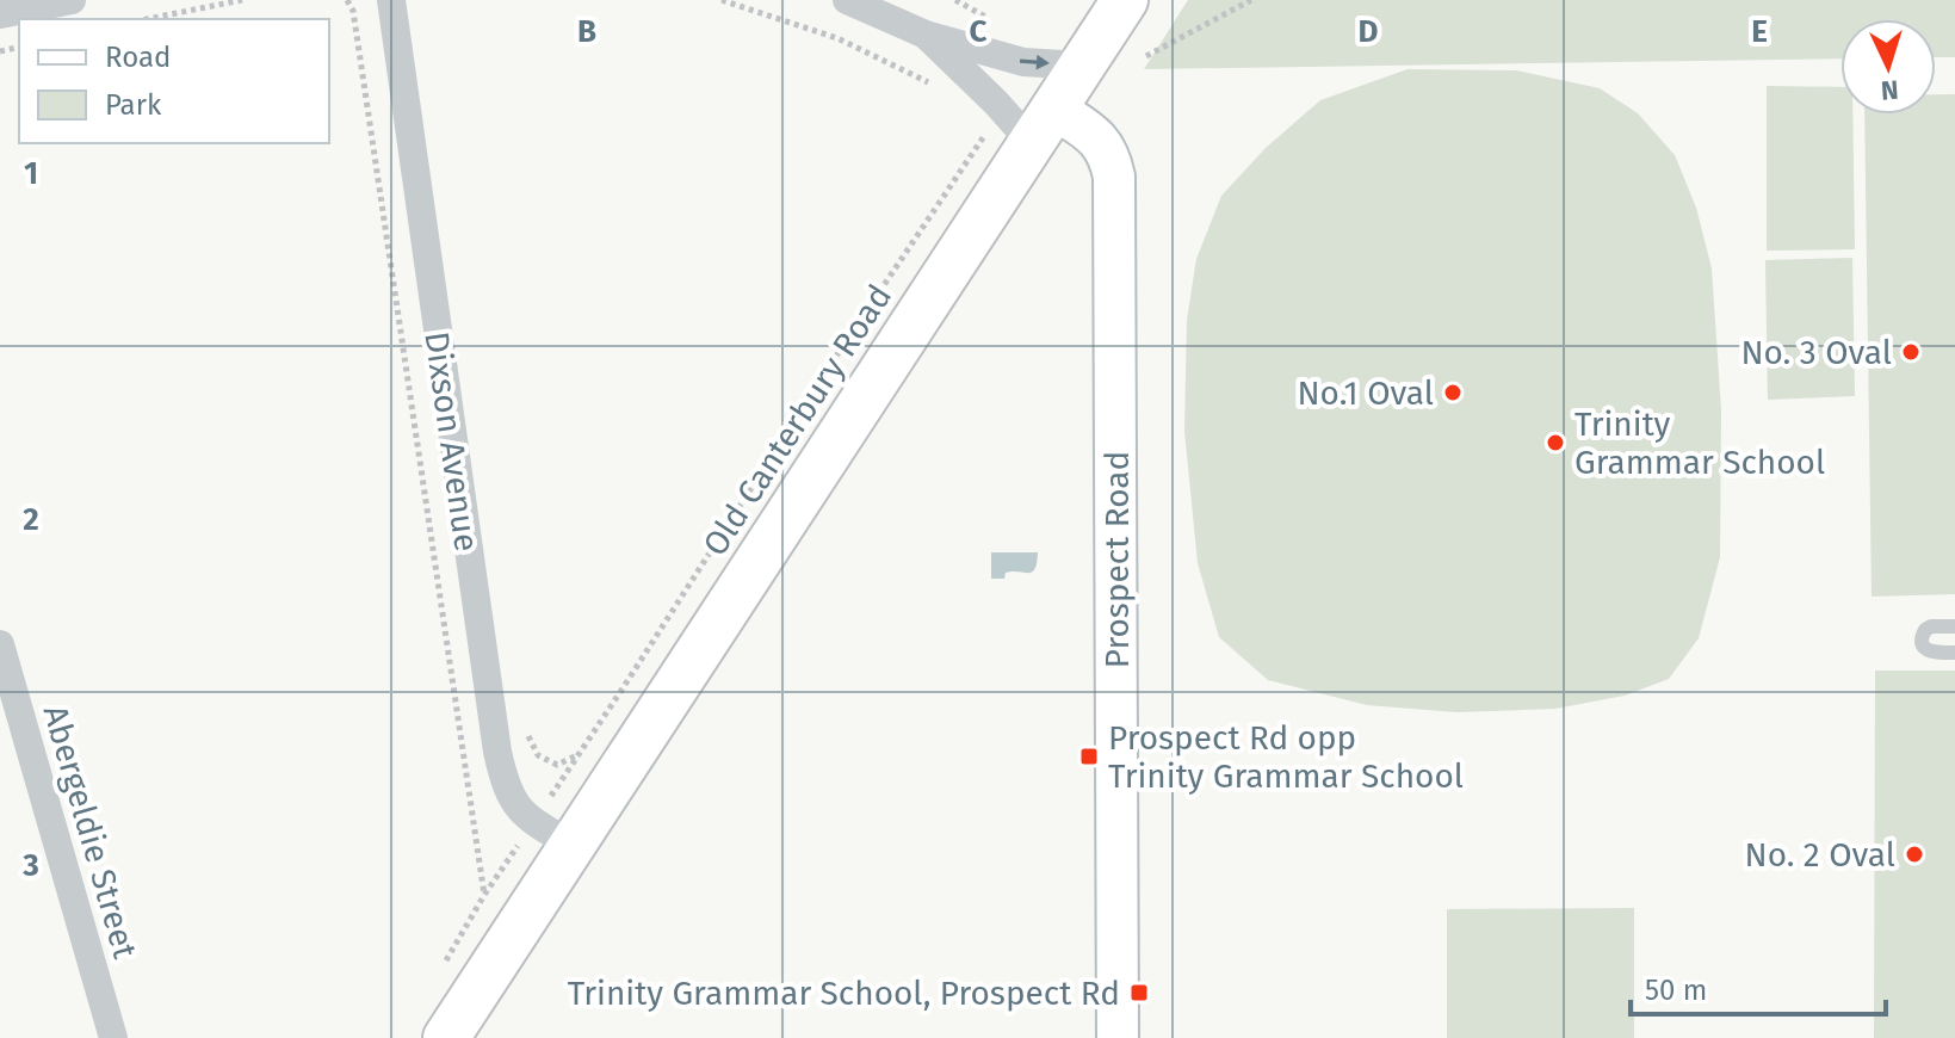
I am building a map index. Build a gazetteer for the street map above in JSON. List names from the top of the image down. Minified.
{"streets":{"main road":["Old Canterbury Road"],"street":["Dixson Avenue","Prospect Road","Abergeldie Street"]},"crossings":[["Old Canterbury Road","Dixson Avenue"],["Old Canterbury Road","Prospect Road"]],"places":{"other":["No. 3 Oval","No.1 Oval","Trinity Grammar School","No. 2 Oval"],"transit":["Prospect Rd opp Trinity Grammar School","Trinity Grammar School, Prospect Rd"]},"legend":["Road","Park"],"scale_bar":"50 m","north":"bottom","grid":{"columns":["B","C","D","E"],"rows":["1","2","3"]}}
